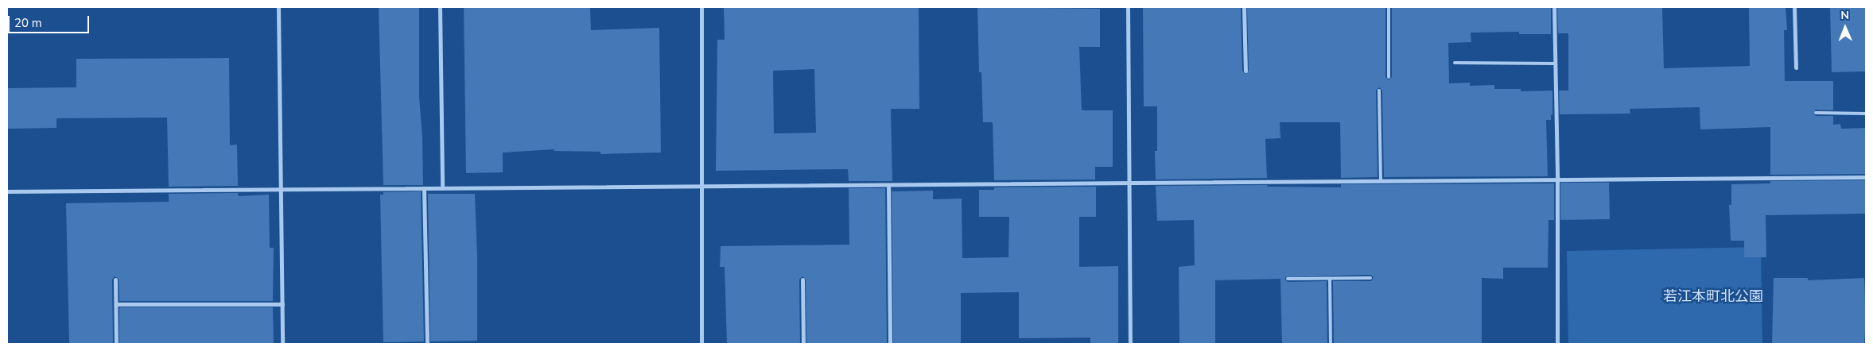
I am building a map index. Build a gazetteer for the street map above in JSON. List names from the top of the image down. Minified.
{"parks":["若江本町北公園"],"scale_bar":"20 m","north":"top"}
